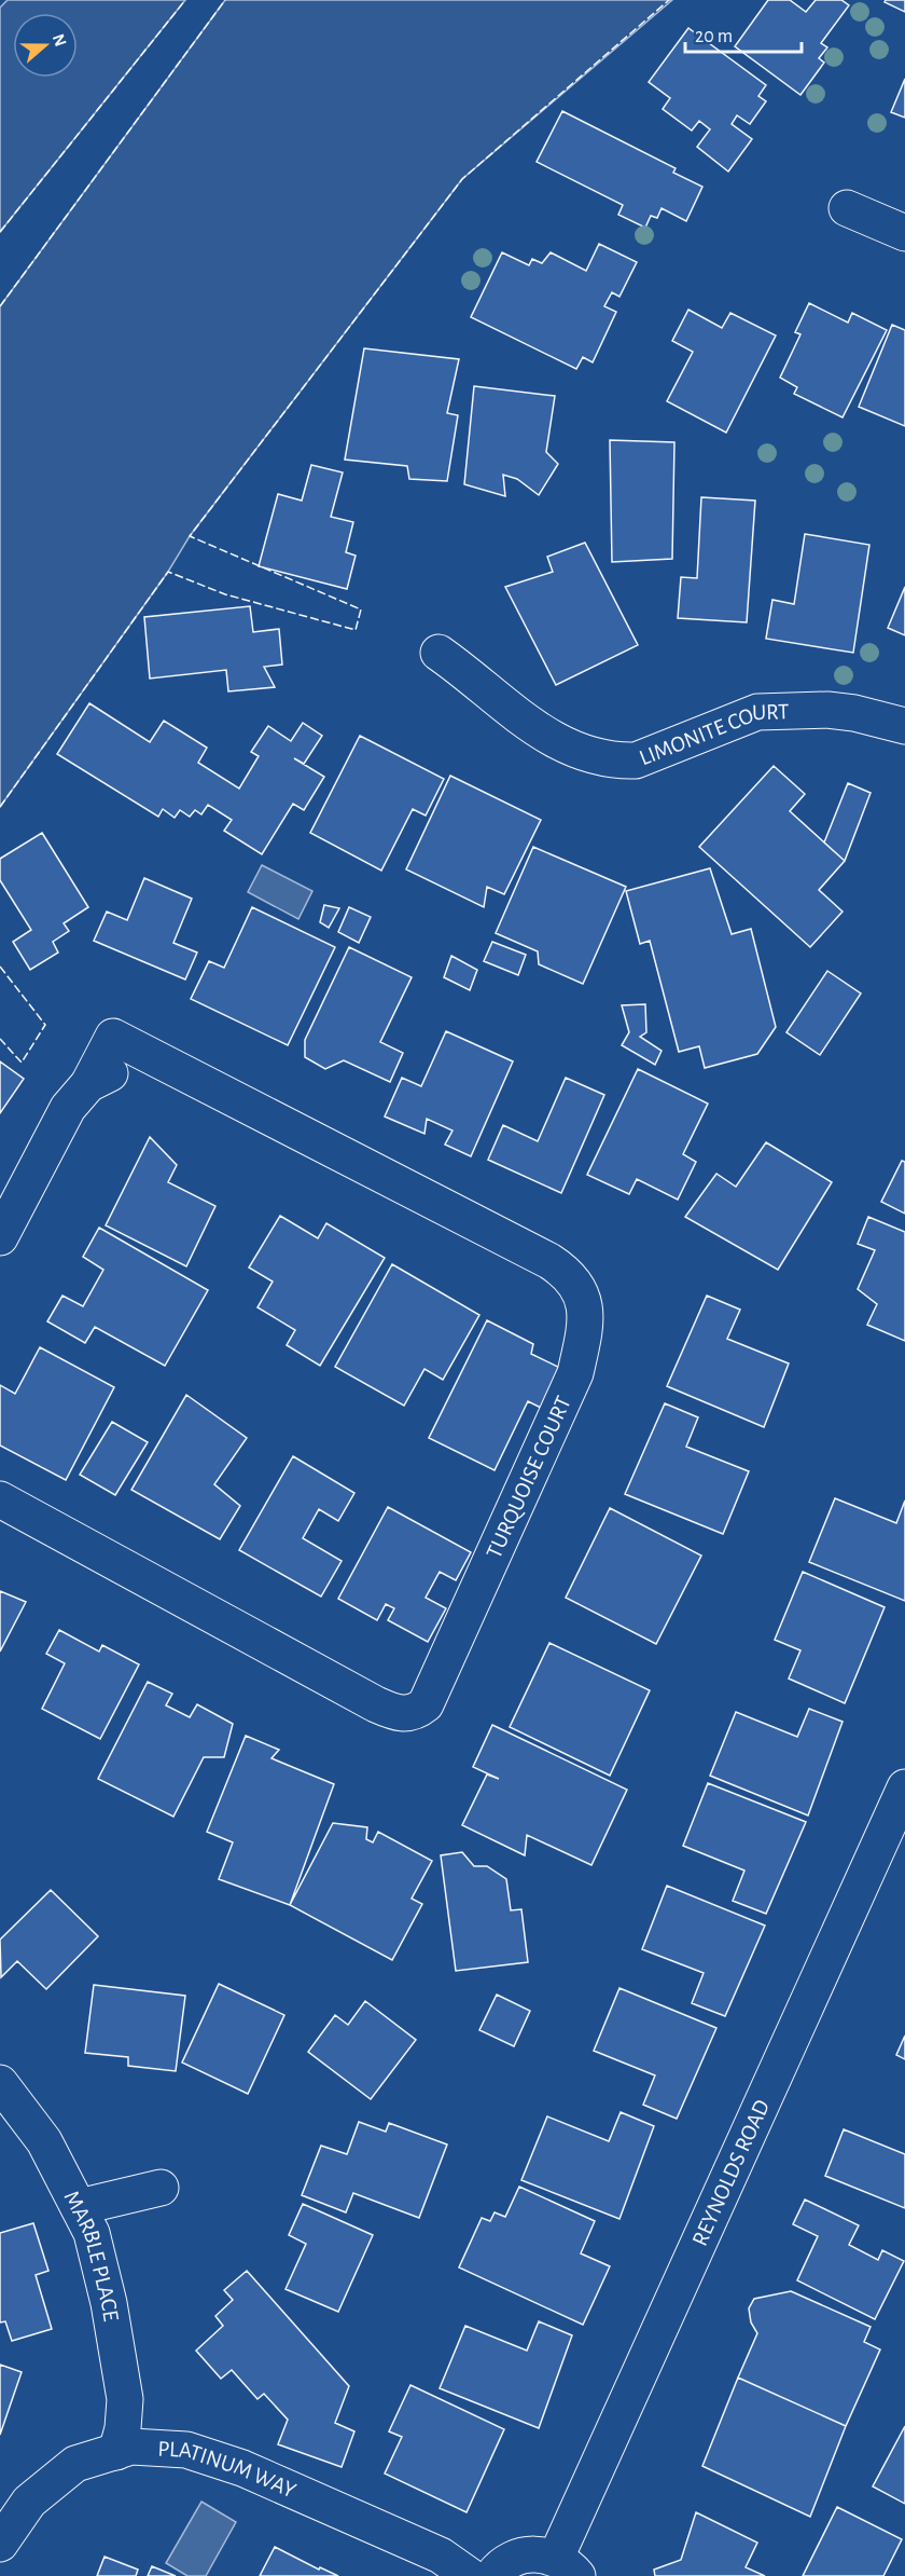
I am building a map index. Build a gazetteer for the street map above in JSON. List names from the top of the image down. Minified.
{"streets":{"street":["LIMONITE COURT","TURQUOISE COURT","REYNOLDS ROAD","MARBLE PLACE","PLATINUM WAY"]},"crossings":[["MARBLE PLACE","PLATINUM WAY"]],"scale_bar":"20 m","north":"right"}
